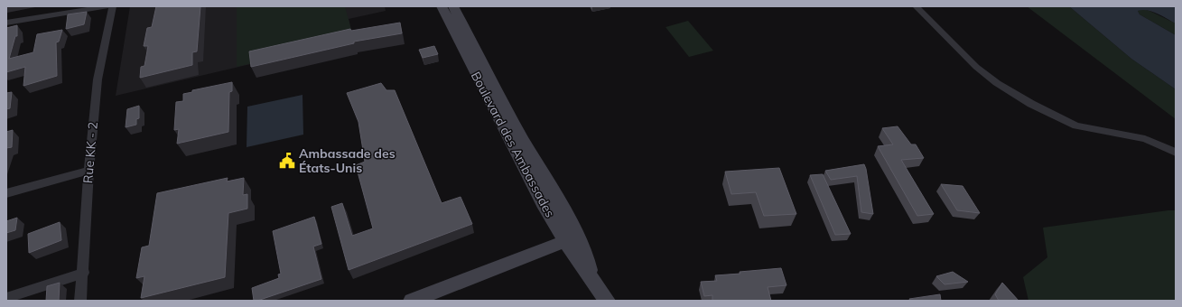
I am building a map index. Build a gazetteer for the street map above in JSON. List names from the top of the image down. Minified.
{"streets":{"main road":["Boulevard des Ambassades"],"street":["Rue KK - 2"]},"places":{"public building":["Ambassade des États-Unis"]}}
